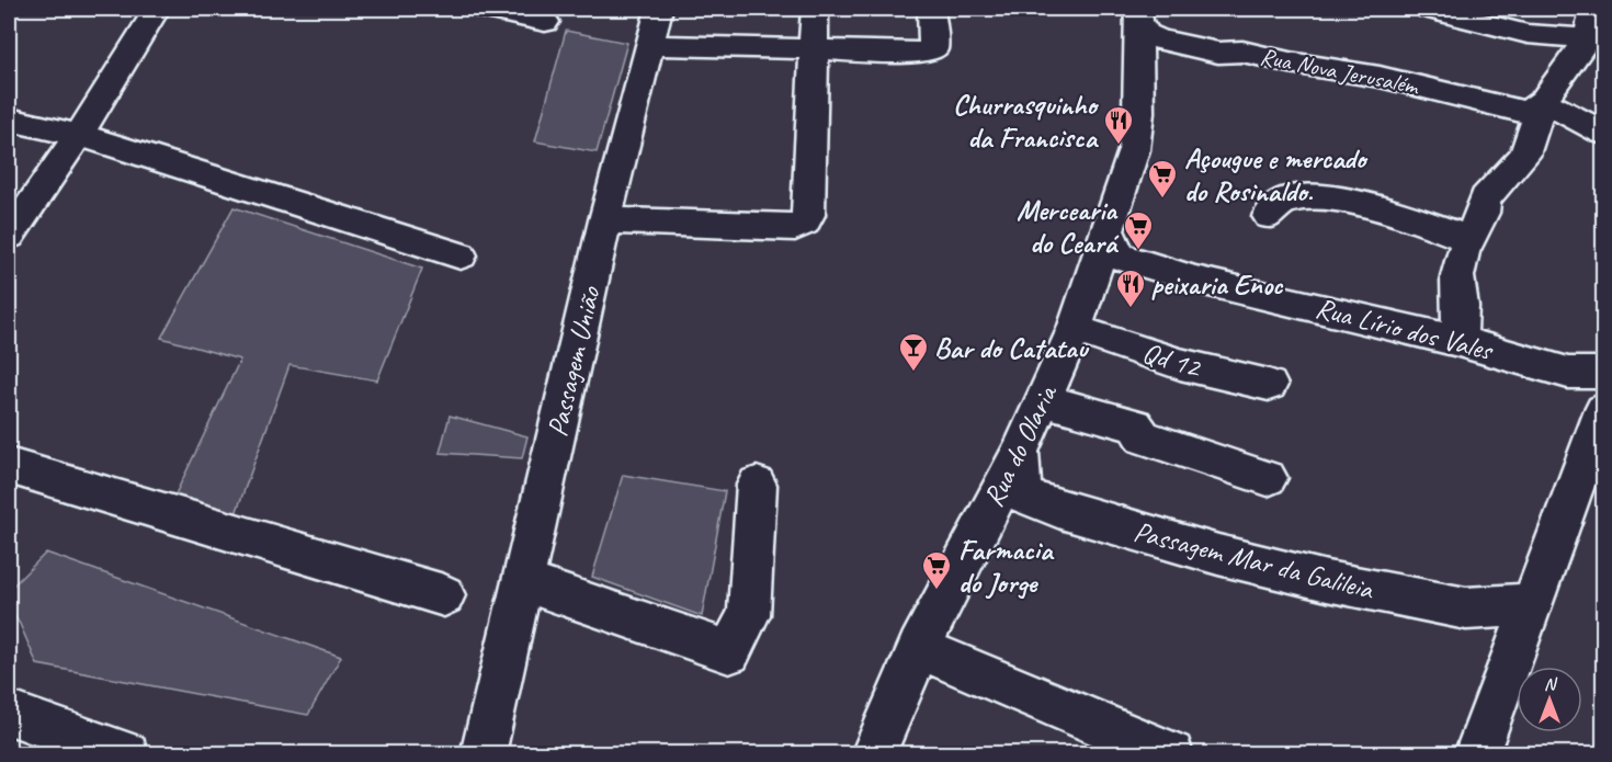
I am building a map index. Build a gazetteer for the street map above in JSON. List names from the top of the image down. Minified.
{"streets":{"street":["Rua Nova Jerusalém","Rua Lírio dos Vales","Qd 12","Passagem União","Rua do Olaria","Passagem Mar da Galileia"]},"crossings":[["Rua Nova Jerusalém","Rua do Olaria"],["Rua Lírio dos Vales","Rua do Olaria"],["Qd 12","Rua do Olaria"],["Rua do Olaria","Passagem Mar da Galileia"]],"places":{"restaurant":["Churrasquinho da Francisca","peixaria Enoc"],"supermarket":["Açougue e mercado do Rosinaldo.","Mercearia do Ceará","Farmacia do Jorge"],"bar":["Bar do Catatau"]},"north":"top"}
